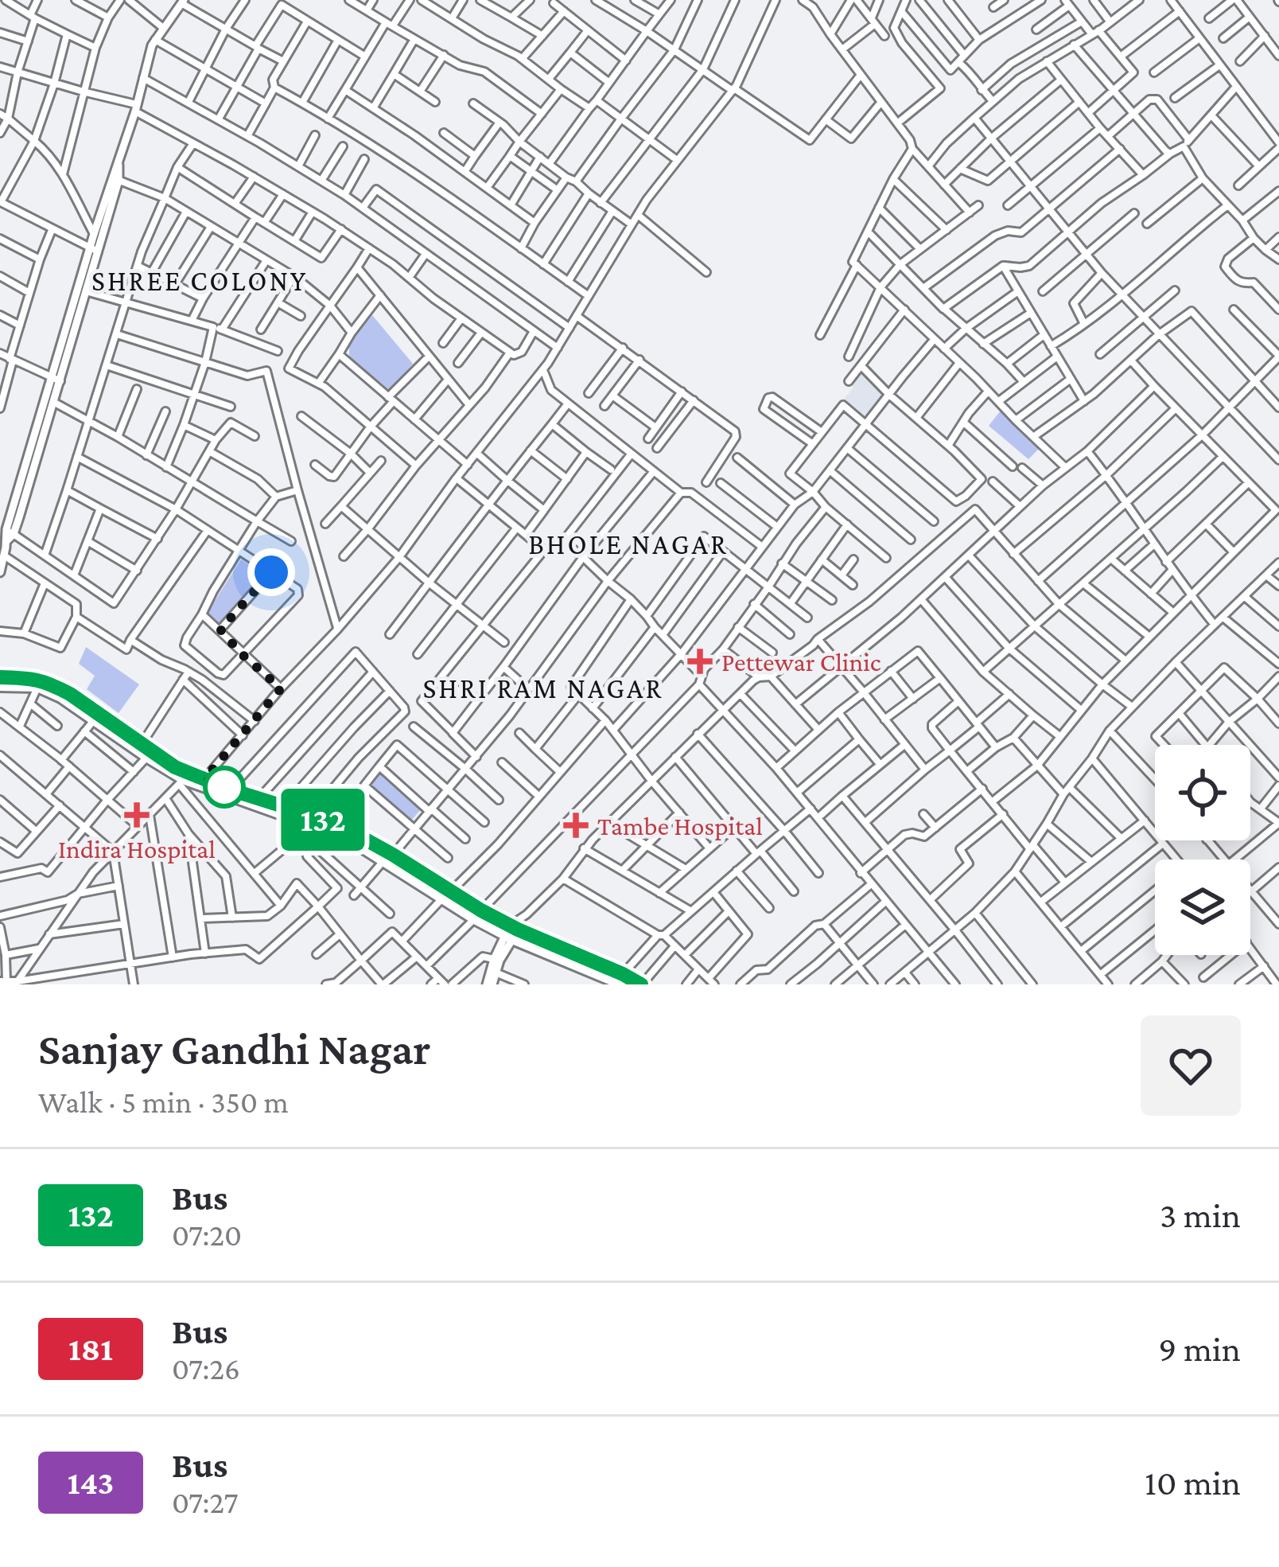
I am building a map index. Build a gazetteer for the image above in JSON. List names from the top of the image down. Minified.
{"districts":["SHREE COLONY","BHOLE NAGAR","SHRI RAM NAGAR"],"places":{"health":["Pettewar Clinic","Indira Hospital","Tambe Hospital"]},"lines":["bus line 132"],"page":{"on_map":"132","heading":["Sanjay Gandhi Nagar","Walk · 5 min · 350 m"],"list":[{"mark":"132","name":"Bus","note":"07:20","value":"3 min"},{"mark":"181","name":"Bus","note":"07:26","value":"9 min"},{"mark":"143","name":"Bus","note":"07:27","value":"10 min"}]}}
